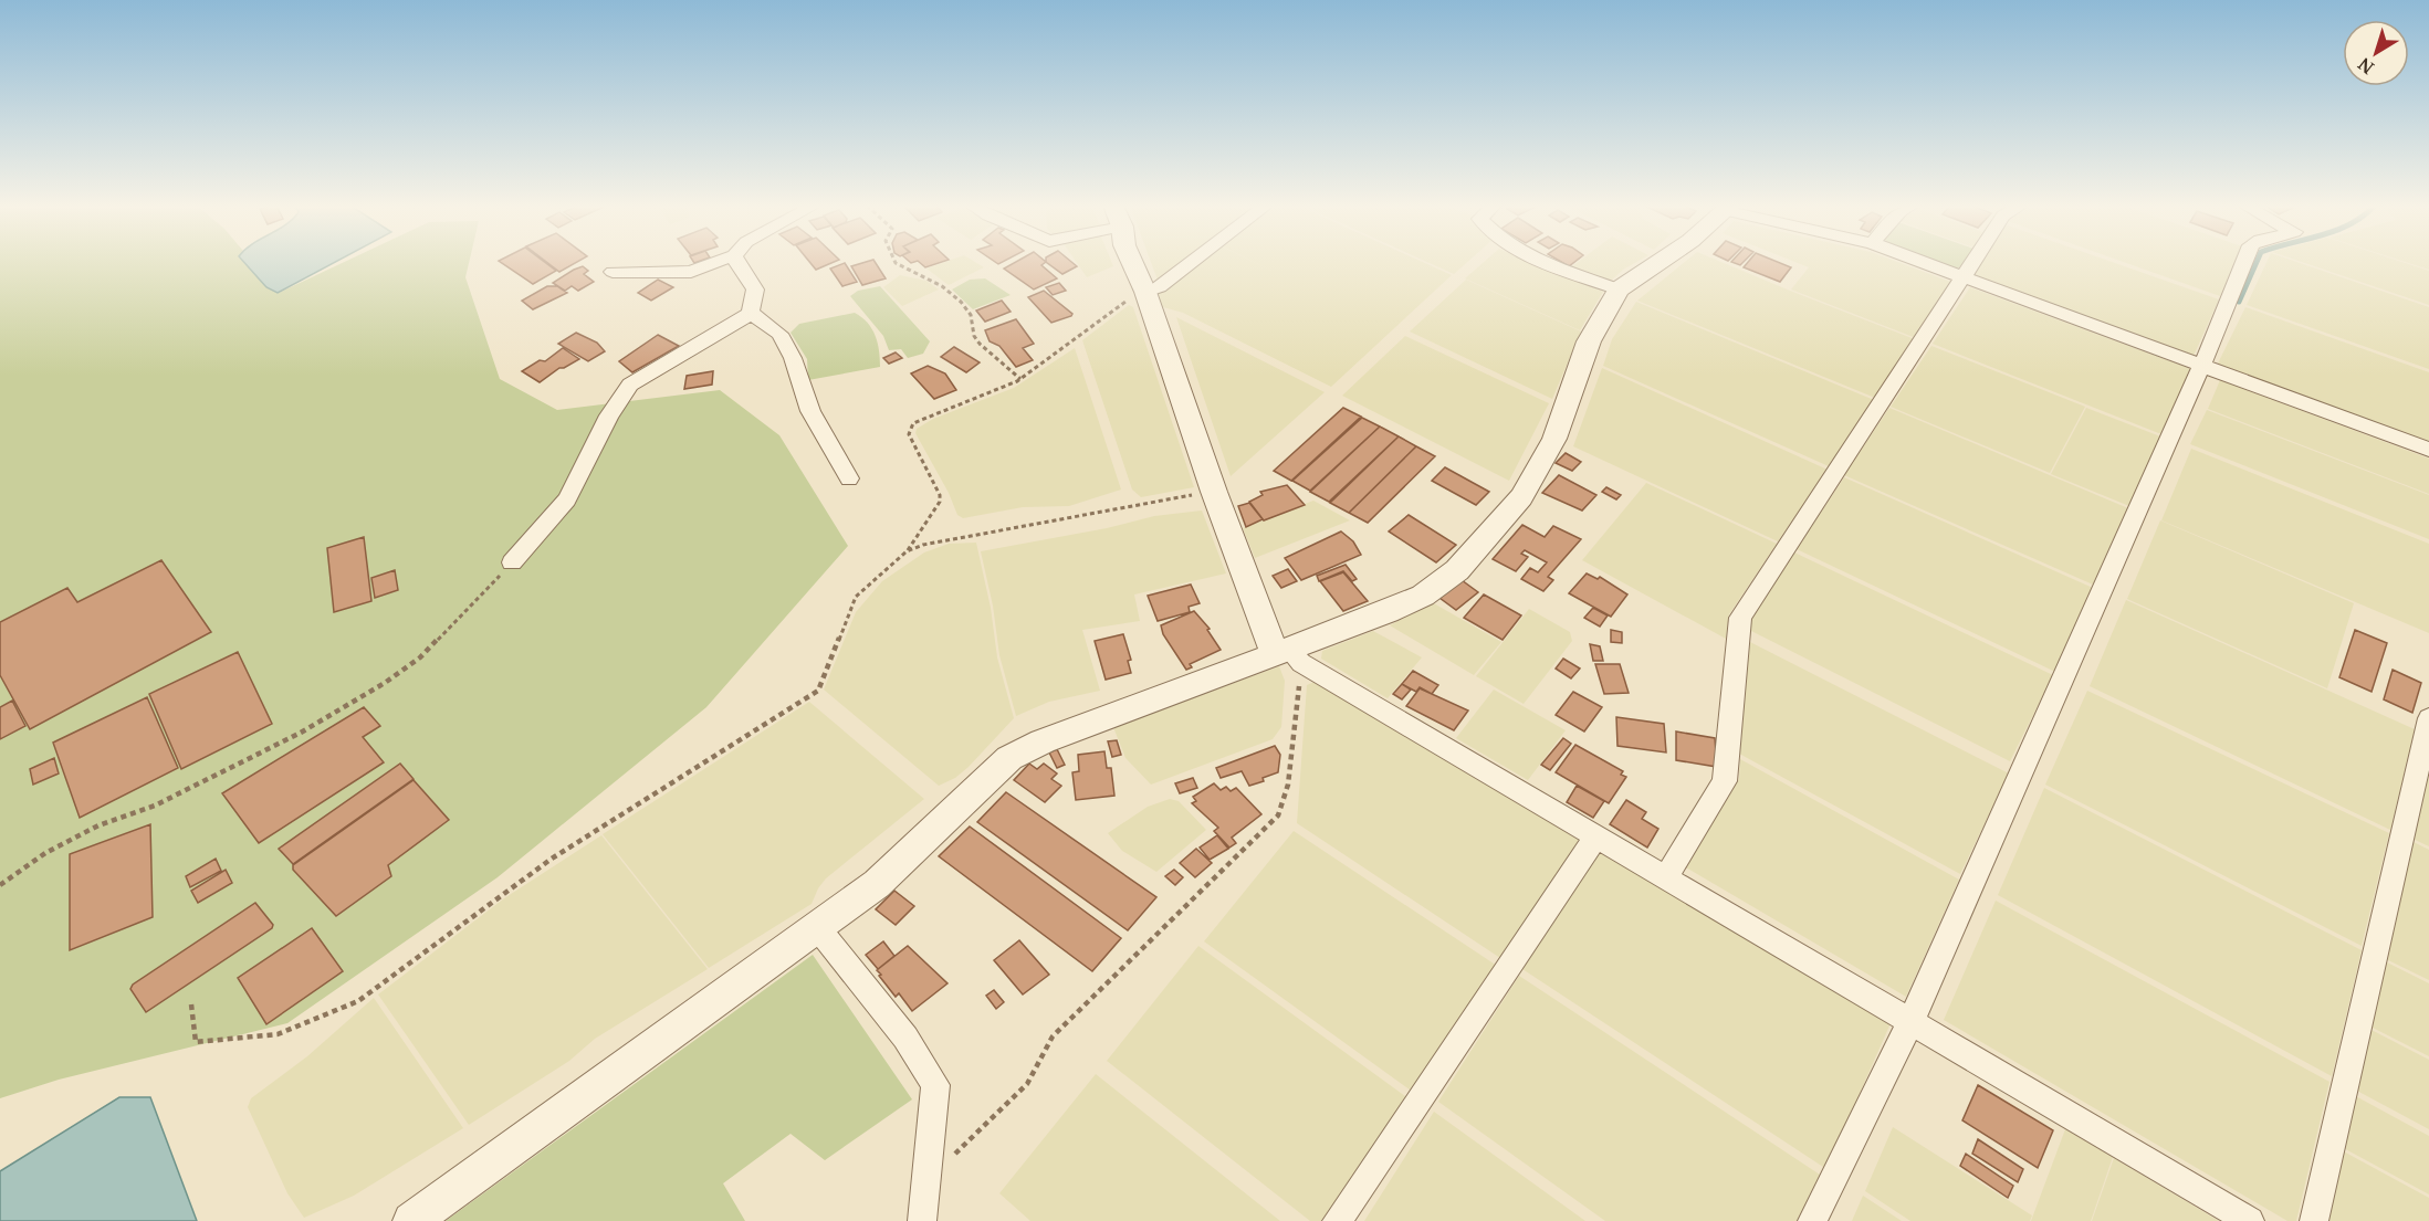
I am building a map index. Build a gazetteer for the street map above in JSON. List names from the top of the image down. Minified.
{"north":"bottom left"}
